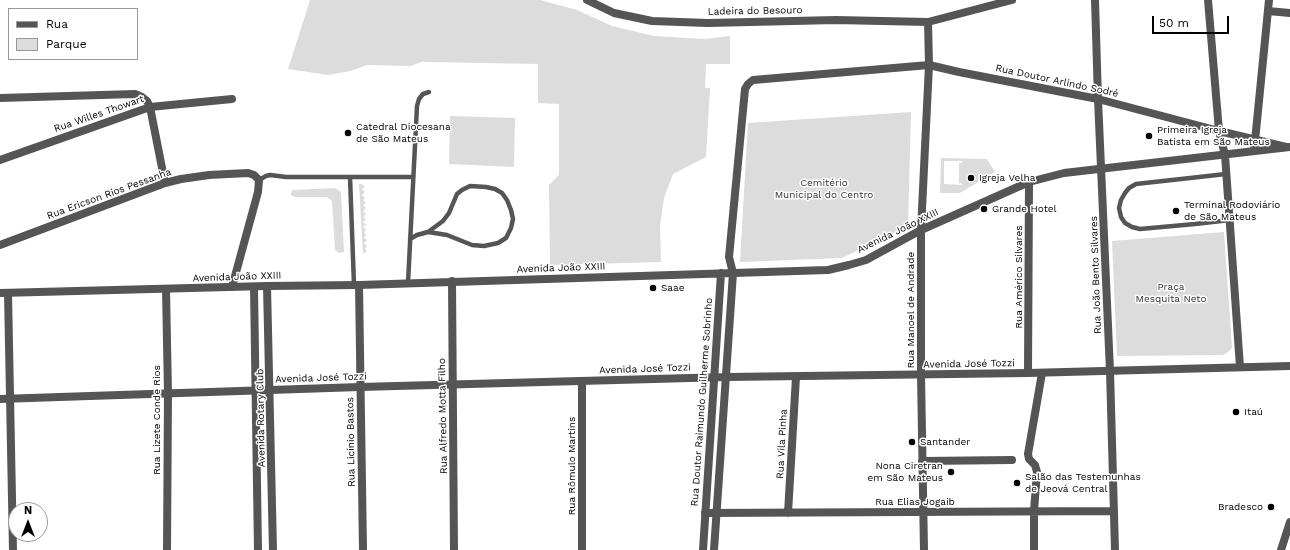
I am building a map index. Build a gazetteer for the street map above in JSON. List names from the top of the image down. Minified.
{"streets":{"street":["Ladeira do Besouro","Rua Doutor Arlindo Sodré","Rua Willes Thowart","Rua Ericson Rios Pessanha","Avenida João XXIII","Rua João Bento Silvares","Rua Américo Silvares","Rua Manoel de Andrade","Avenida José Tozzi","Rua Doutor Raimundo Guilherme Sobrinho","Rua Alfredo Motta Filho","Avenida Rotary Club","Rua Lizete Conde Rios","Rua Licínio Bastos","Rua Vila Pinha","Rua Rômulo Martins","Rua Elias Jogaib"]},"crossings":[["Ladeira do Besouro","Rua Manoel de Andrade"],["Rua Doutor Arlindo Sodré","Rua João Bento Silvares"],["Rua Doutor Arlindo Sodré","Rua Manoel de Andrade"],["Rua Doutor Arlindo Sodré","Rua Doutor Raimundo Guilherme Sobrinho"],["Avenida João XXIII","Rua João Bento Silvares"],["Avenida João XXIII","Rua Américo Silvares"],["Avenida João XXIII","Rua Manoel de Andrade"],["Avenida João XXIII","Rua Doutor Raimundo Guilherme Sobrinho"],["Avenida João XXIII","Rua Alfredo Motta Filho"],["Avenida João XXIII","Avenida Rotary Club"],["Avenida João XXIII","Rua Lizete Conde Rios"],["Avenida João XXIII","Rua Licínio Bastos"],["Rua João Bento Silvares","Avenida José Tozzi"],["Rua João Bento Silvares","Rua Elias Jogaib"],["Rua Américo Silvares","Avenida José Tozzi"],["Rua Manoel de Andrade","Avenida José Tozzi"],["Rua Manoel de Andrade","Rua Elias Jogaib"],["Avenida José Tozzi","Rua Doutor Raimundo Guilherme Sobrinho"],["Avenida José Tozzi","Rua Alfredo Motta Filho"],["Avenida José Tozzi","Avenida Rotary Club"],["Avenida José Tozzi","Rua Lizete Conde Rios"],["Avenida José Tozzi","Rua Licínio Bastos"],["Avenida José Tozzi","Rua Vila Pinha"],["Avenida José Tozzi","Rua Rômulo Martins"],["Rua Doutor Raimundo Guilherme Sobrinho","Rua Elias Jogaib"],["Rua Vila Pinha","Rua Elias Jogaib"]],"parks":["Cemitério Municipal do Centro","Praça Mesquita Neto"],"places":["Catedral Diocesana de São Mateus","Primeira Igreja Batista em São Mateus","Igreja Velha","Grande Hotel","Terminal Rodoviário de São Mateus","Saae","Itaú","Santander","Nona Ciretran em São Mateus","Salão das Testemunhas de Jeová Central","Bradesco"],"legend":["Rua","Parque"],"scale_bar":"50 m","north":"top"}
